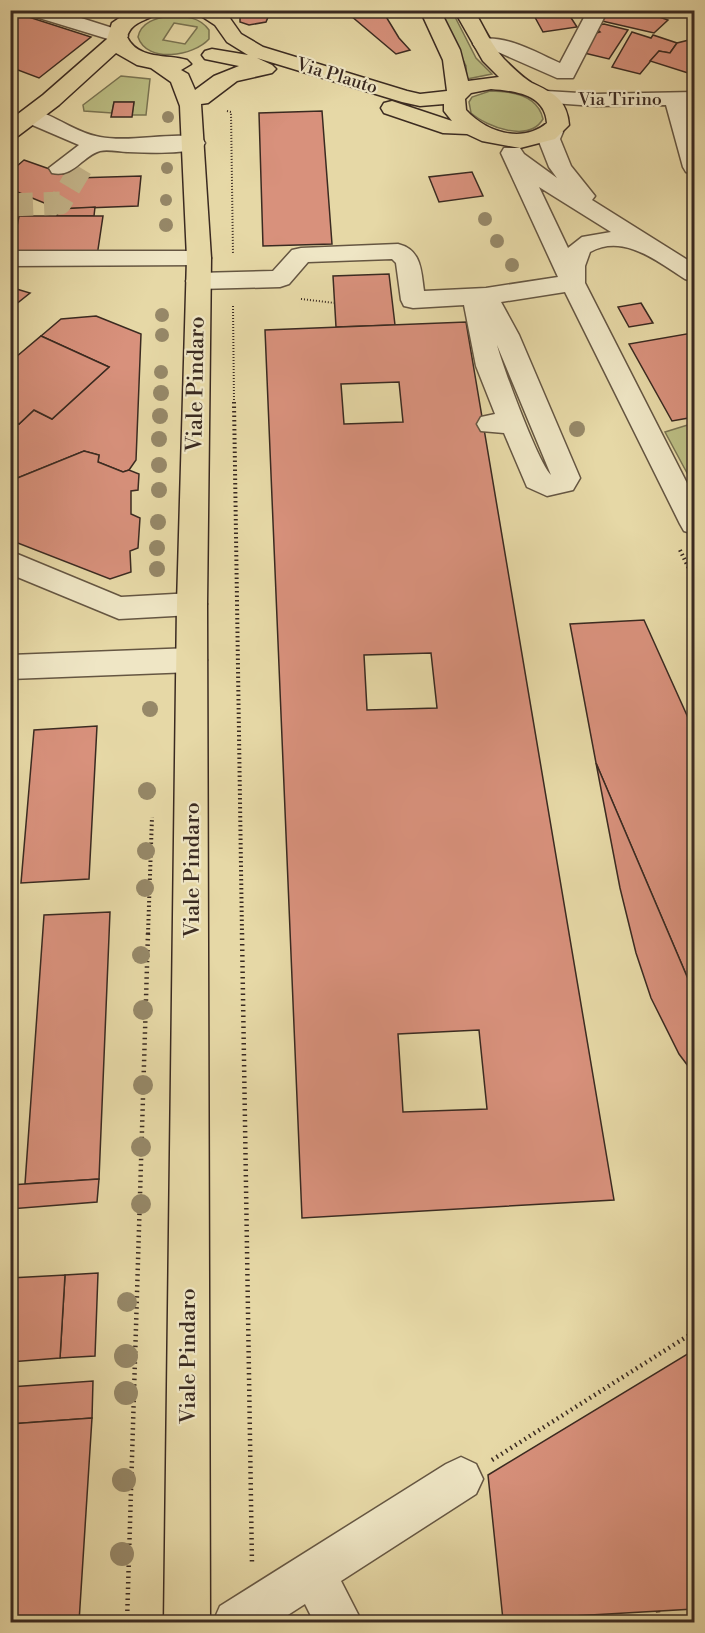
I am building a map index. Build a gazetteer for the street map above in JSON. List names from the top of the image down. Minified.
{"streets":{"main road":["Via Plauto","Viale Pindaro"],"street":["Via Tirino"]},"crossings":[["Via Plauto","Viale Pindaro"]]}
